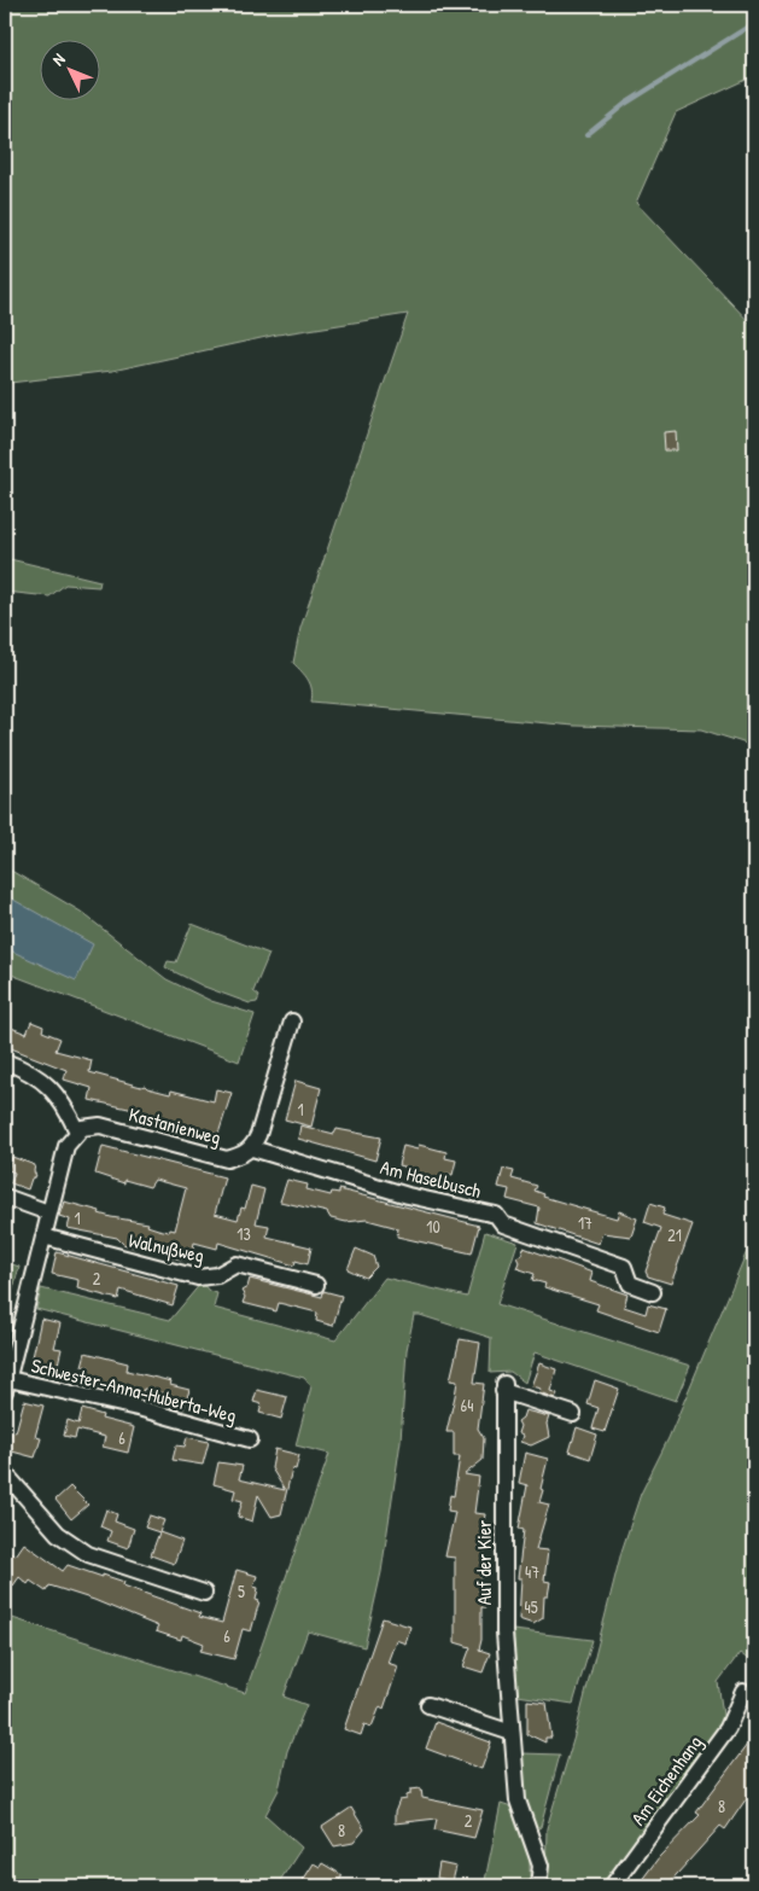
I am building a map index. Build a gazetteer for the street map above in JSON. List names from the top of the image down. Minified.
{"streets":{"street":["Kastanienweg","Am Haselbusch","Walnußweg","Schwester-Anna-Huberta-Weg","Auf der Kier","Am Eichenhang"]},"crossings":[["Kastanienweg","Am Haselbusch"]],"house_numbers":["1","1","17","10","13","21","2","64","6","47","5","45","6","8","2","8"],"north":"top left"}
